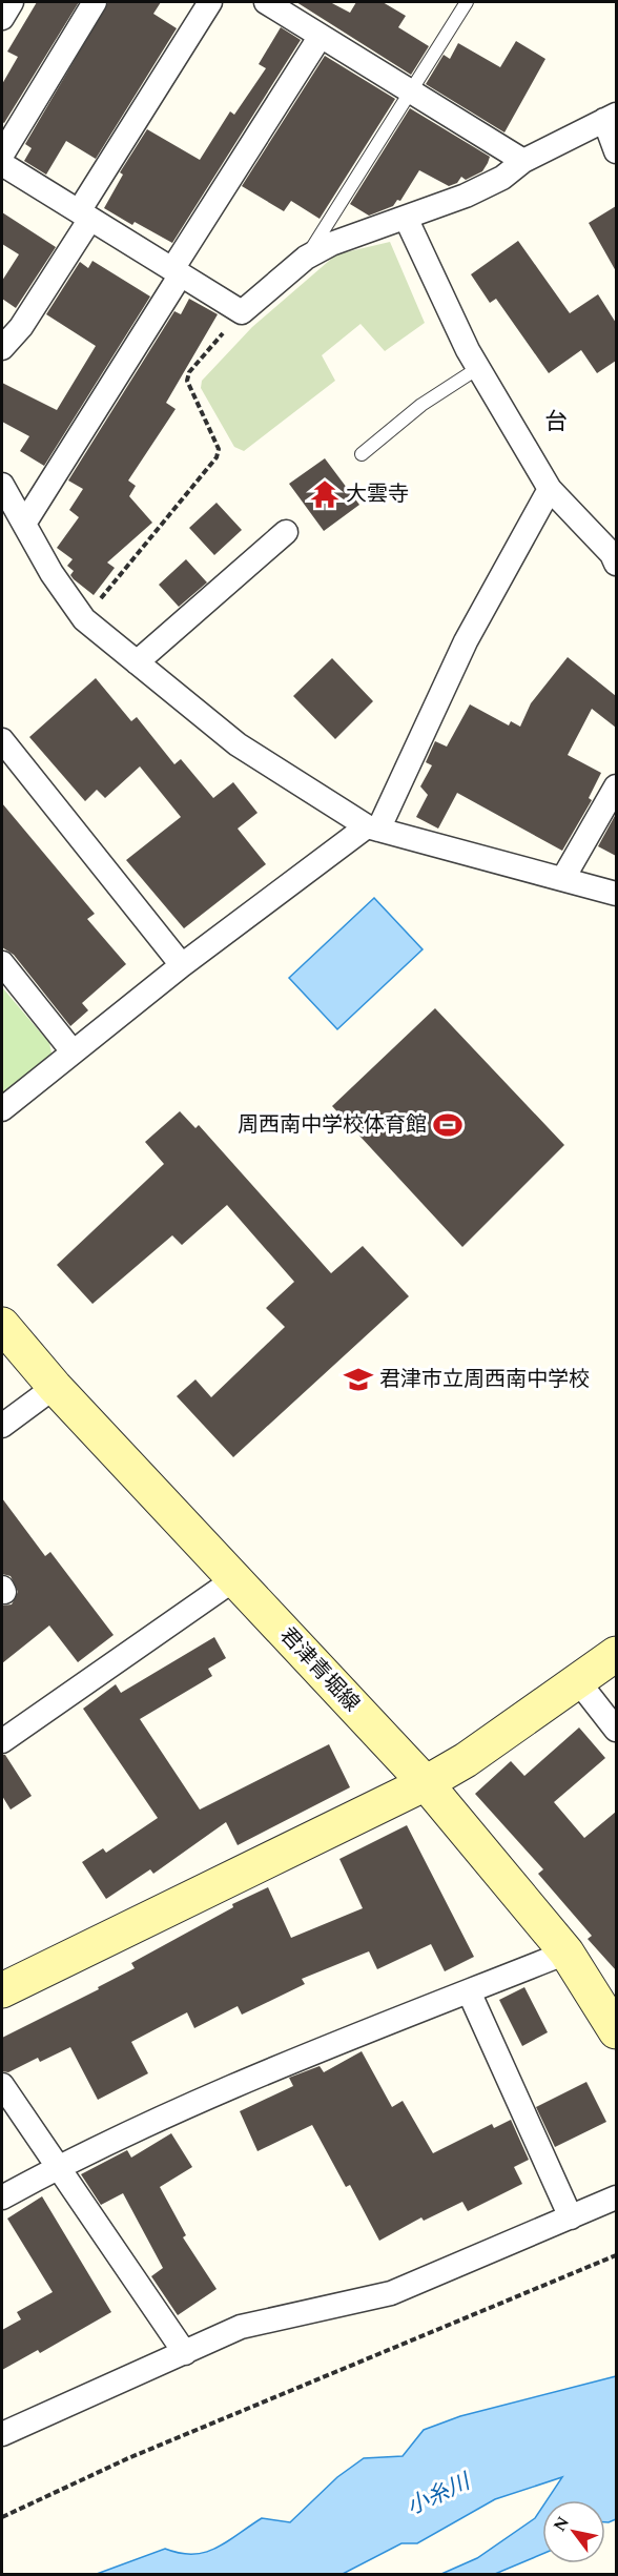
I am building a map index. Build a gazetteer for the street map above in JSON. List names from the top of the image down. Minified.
{"streets":{"main road":["君津青堀線"]},"districts":["台"],"water":["小糸川"],"places":{"temple":["大雲寺"],"sports":["周西南中学校体育館"],"school or university":["君津市立周西南中学校"]},"north":"top left"}
